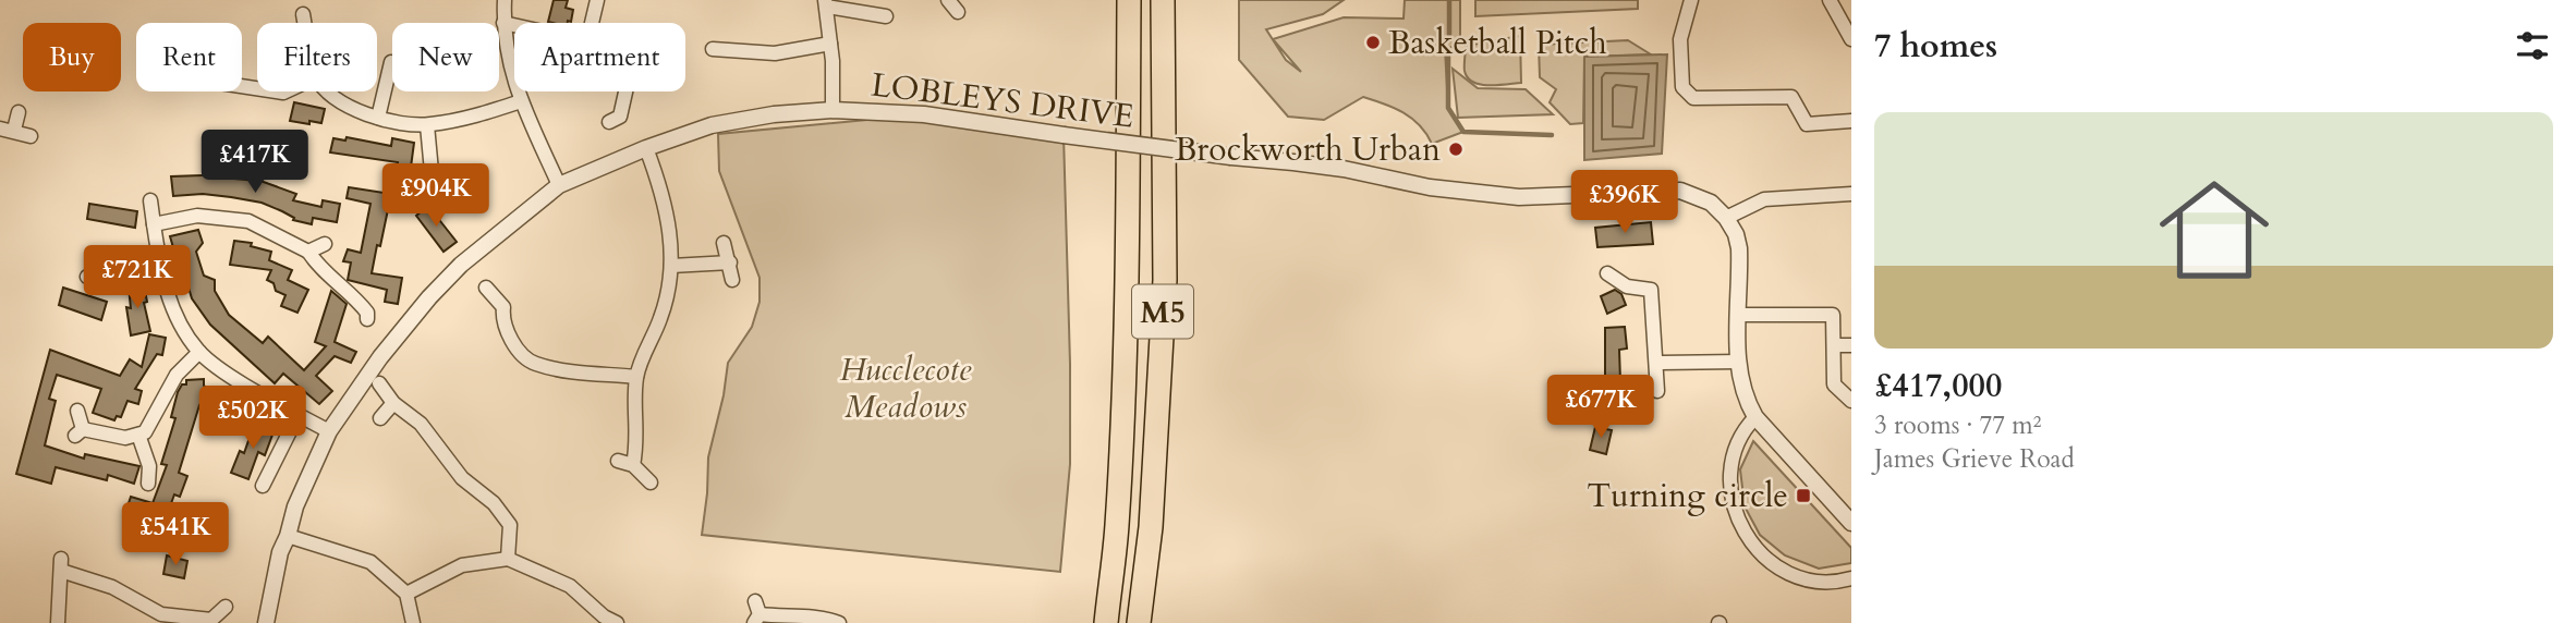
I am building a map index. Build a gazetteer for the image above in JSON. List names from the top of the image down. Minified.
{"streets":{"highway":["M5"],"street":["LOBLEYS DRIVE"]},"parks":["Hucclecote Meadows"],"places":{"other":["Basketball Pitch","Brockworth Urban"],"transit":["Turning circle"]},"page":{"heading":"7 homes","chip":["Buy","Rent","Filters","New","Apartment"],"list":[{"name":"£417,000","note":"3 rooms · 77 m² · James Grieve Road"}],"price":["£417K","£904K","£396K","£721K","£677K","£502K","£541K"]}}
